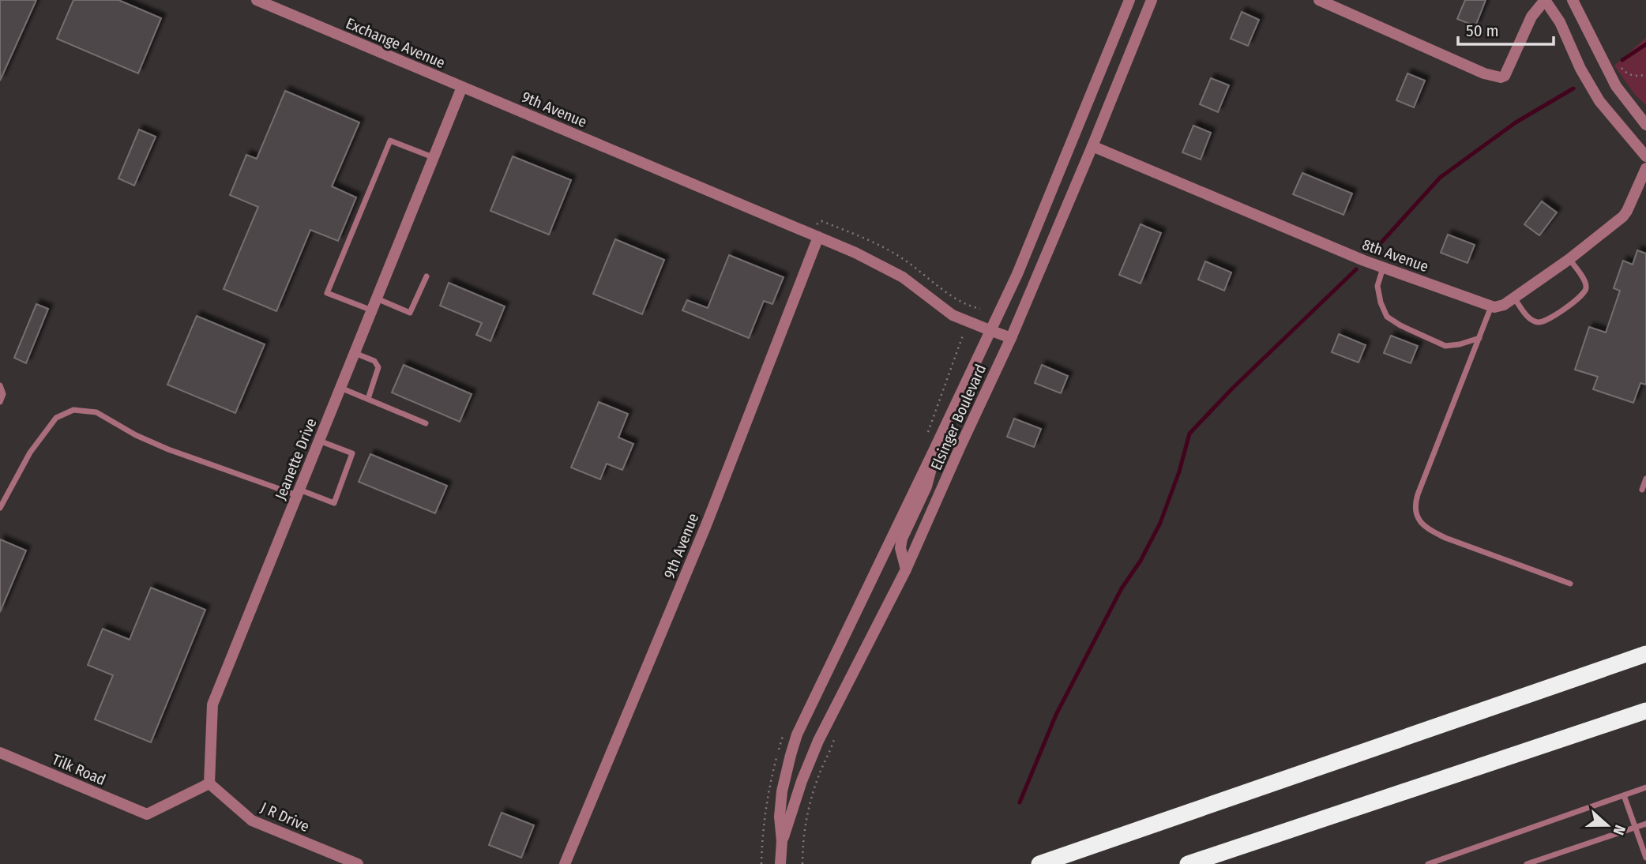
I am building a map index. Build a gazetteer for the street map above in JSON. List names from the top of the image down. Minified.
{"streets":{"street":["Exchange Avenue","9th Avenue","8th Avenue","Elsinger Boulevard","Jeanette Drive","Tilk Road","J R Drive"]},"crossings":[["Exchange Avenue","9th Avenue"],["Exchange Avenue","Jeanette Drive"],["9th Avenue","Elsinger Boulevard"],["9th Avenue","Jeanette Drive"],["8th Avenue","Elsinger Boulevard"],["Jeanette Drive","Tilk Road"],["Jeanette Drive","J R Drive"],["Tilk Road","J R Drive"]],"scale_bar":"50 m","north":"right"}
